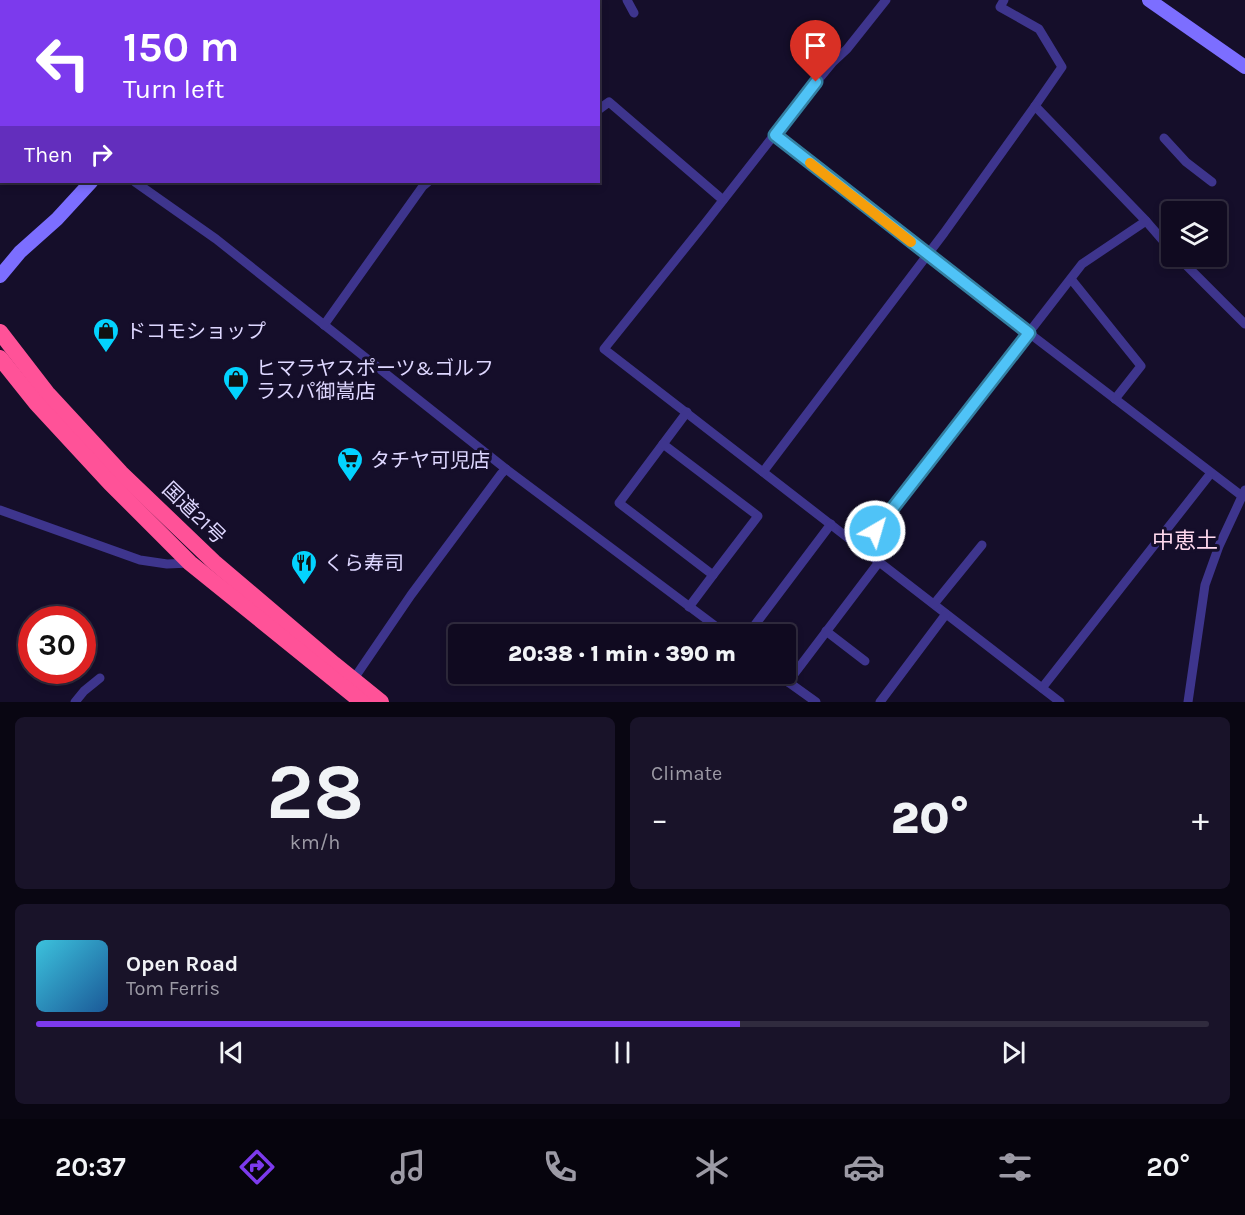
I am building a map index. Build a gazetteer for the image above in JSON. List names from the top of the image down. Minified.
{"streets":{"highway":["国道21号"]},"districts":["中恵土"],"places":{"shop":["ドコモショップ","ヒマラヤスポーツ&ゴルフ ラスパ御嵩店"],"supermarket":["タチヤ可児店"],"restaurant":["くら寿司"]},"page":{"turn":["150 m","Turn left"],"then":"Then","limit":"30","trip":"20:38 · 1 min · 390 m","tile":[["28","km/h"],"Climate"],"heat":["−","20°","+"],"song":["Open Road","Tom Ferris"],"tabs":["20:37","20°"]}}
